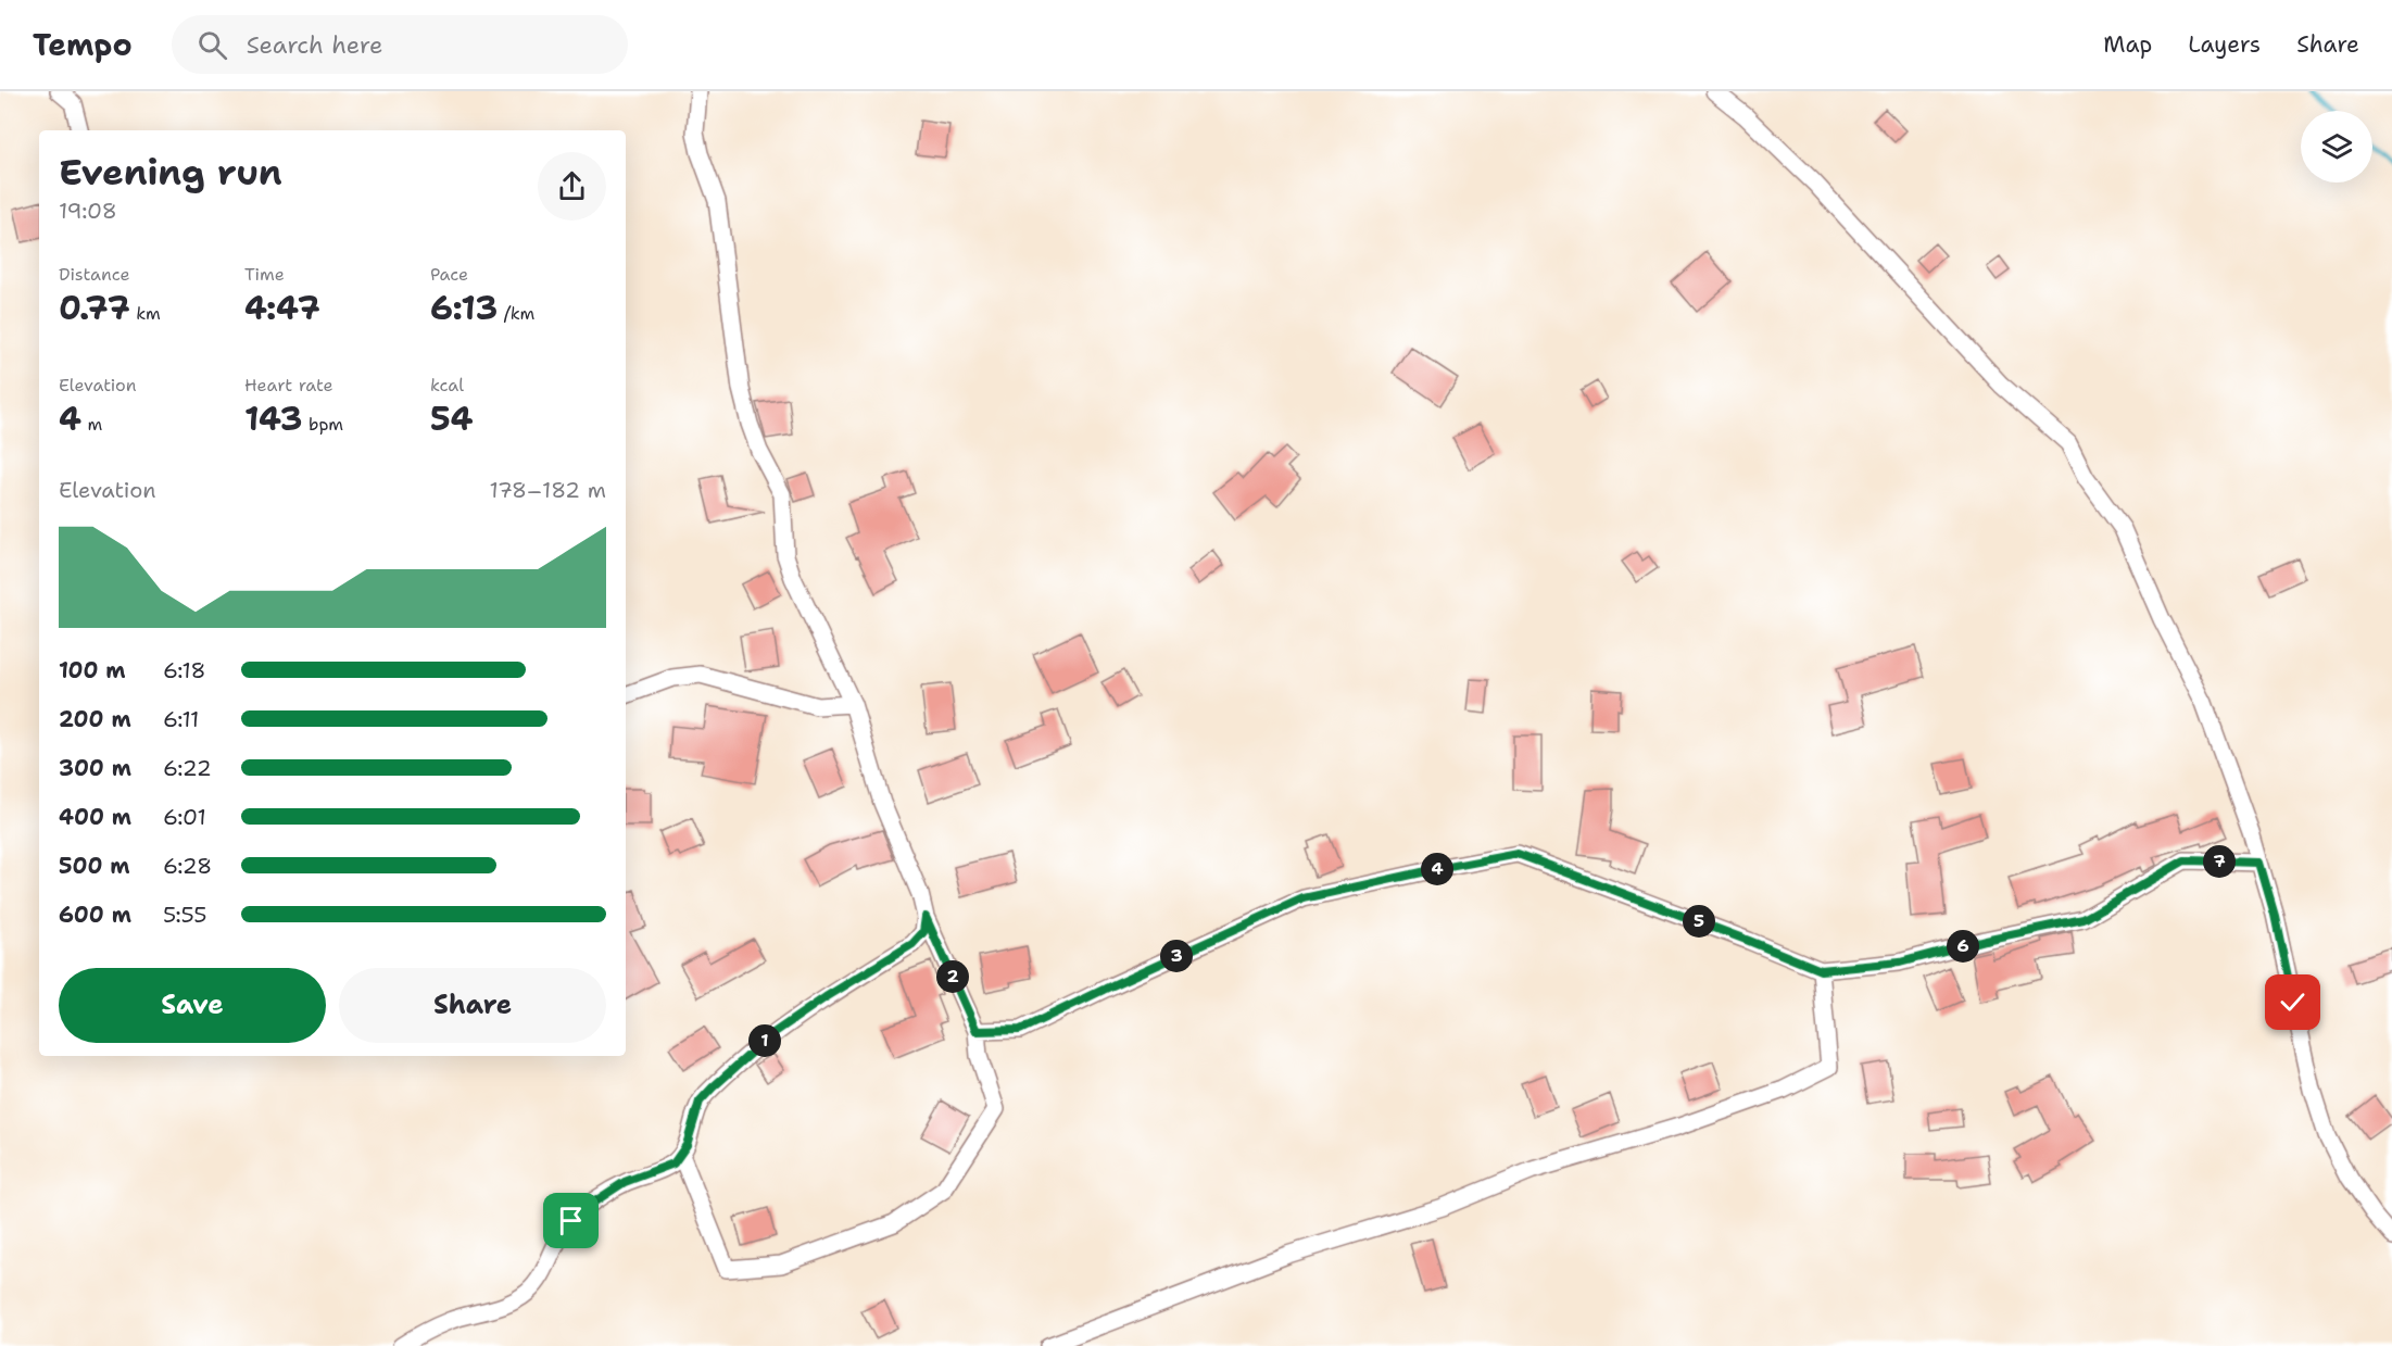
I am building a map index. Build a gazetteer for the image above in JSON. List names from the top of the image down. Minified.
{"page":{"header":"Tempo","search":"Search here","nav":["Map","Layers","Share"],"heading":["Evening run","19:08"],"stats":[["Distance","0.77 km"],["Time","4:47"],["Pace","6:13 /km"],["Elevation","4 m"],["Heart rate","143 bpm"],["kcal","54"]],"chart":["Elevation","178–182 m"],"list":[{"name":"100 m","note":"6:18"},{"name":"200 m","note":"6:11"},{"name":"300 m","note":"6:22"},{"name":"400 m","note":"6:01"},{"name":"500 m","note":"6:28"},{"name":"600 m","note":"5:55"}],"pins":["7","4","5","6","3","2","1"],"buttons":["Save","Share"]}}
